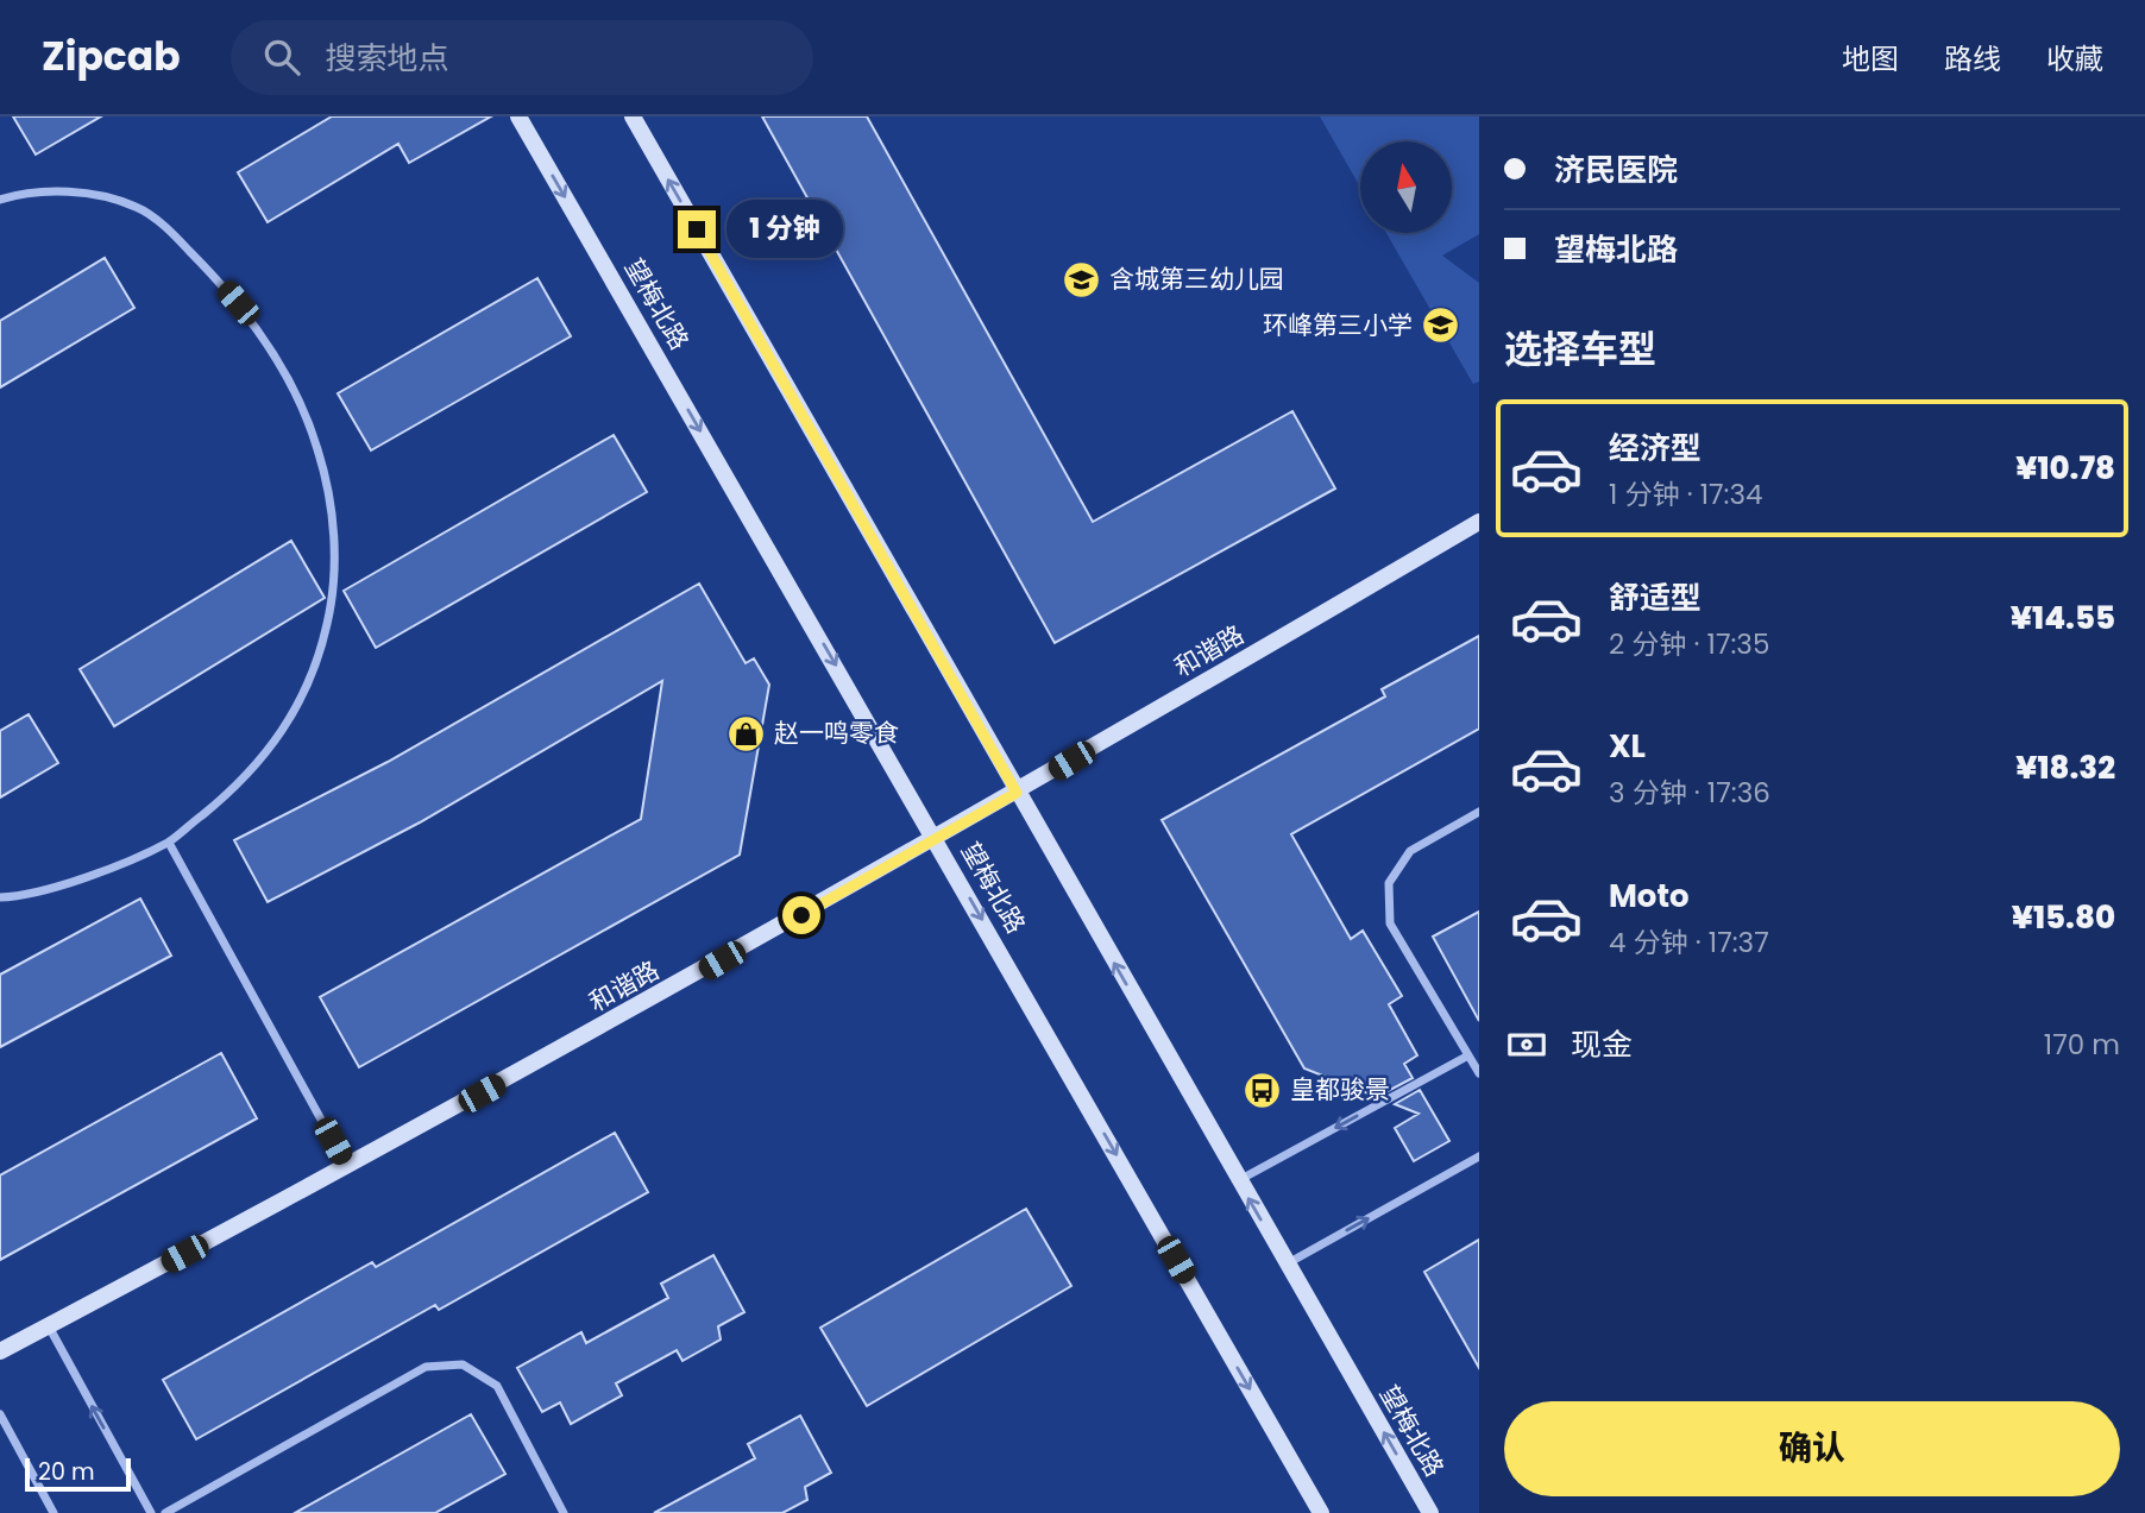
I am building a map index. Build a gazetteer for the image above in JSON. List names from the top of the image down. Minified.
{"streets":{"main road":["望梅北路","和谐路"]},"crossings":[["望梅北路","和谐路"]],"places":{"school or university":["含城第三幼儿园","环峰第三小学"],"shop":["赵一鸣零食"],"bus stop":["皇都骏景"]},"scale_bar":"20 m","north":"top","page":{"header":"Zipcab","search":"搜索地点","nav":["地图","路线","收藏"],"banner":["济民医院","望梅北路"],"bubble":"1 分钟","heading":"选择车型","list":[{"name":"经济型","note":"1 分钟 · 17:34","value":"¥10.78"},{"name":"舒适型","note":"2 分钟 · 17:35","value":"¥14.55"},{"name":"XL","note":"3 分钟 · 17:36","value":"¥18.32"},{"name":"Moto","note":"4 分钟 · 17:37","value":"¥15.80"}],"pay":["现金","170 m"],"buttons":"确认","scale":"20 m"}}
